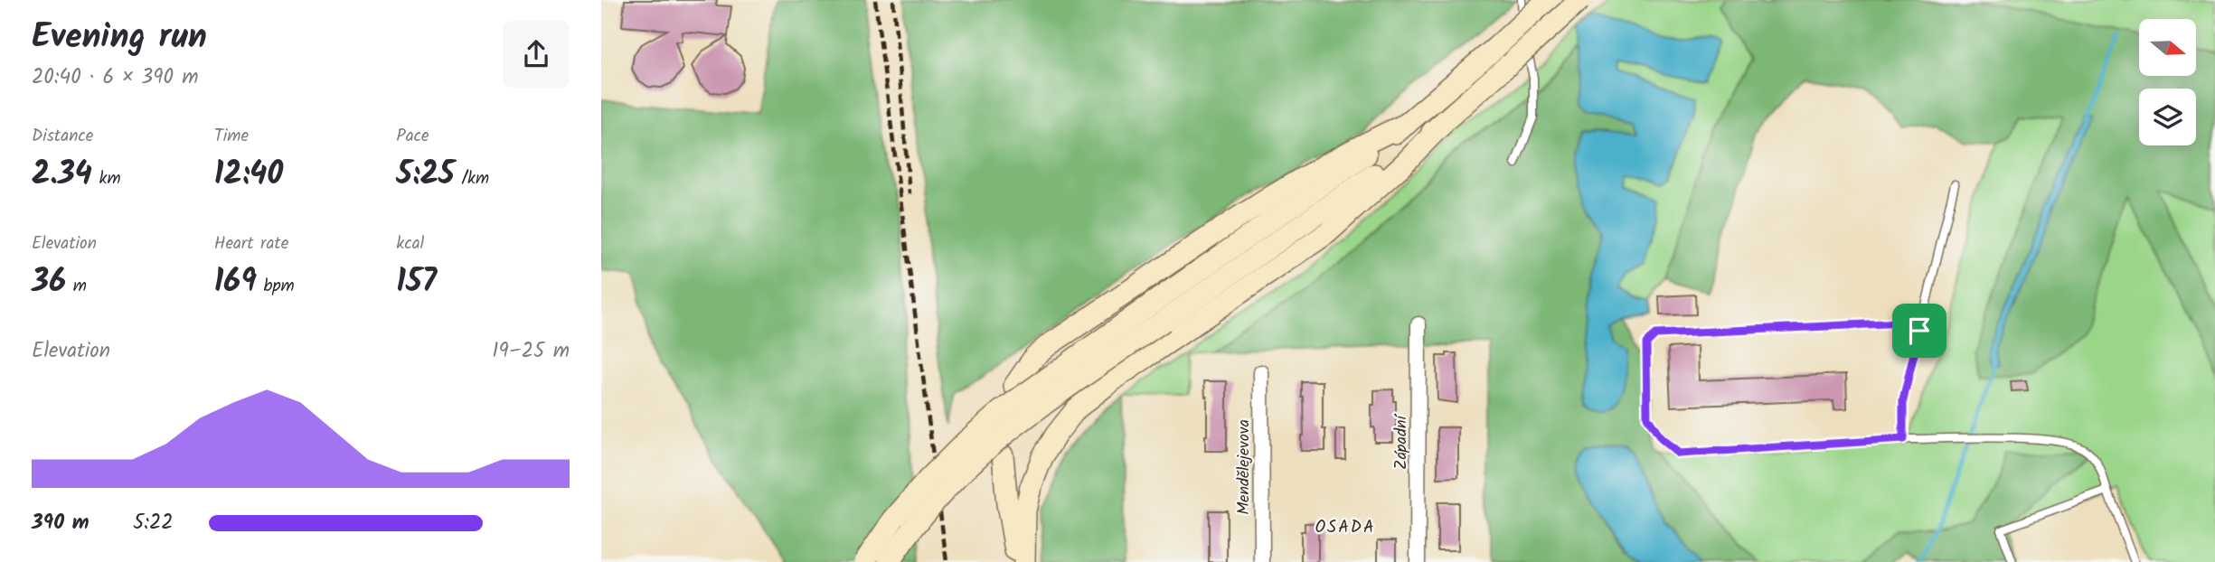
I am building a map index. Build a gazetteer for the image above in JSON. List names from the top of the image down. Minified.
{"streets":{"street":["Západní","Mendělejevova"]},"districts":["OSADA"],"north":"right","page":{"heading":["Evening run","20:40 · 6 × 390 m"],"stats":[["Distance","2.34 km"],["Time","12:40"],["Pace","5:25 /km"],["Elevation","36 m"],["Heart rate","169 bpm"],["kcal","157"]],"chart":["Elevation","19–25 m"],"list":[{"name":"390 m","note":"5:22"}]}}
